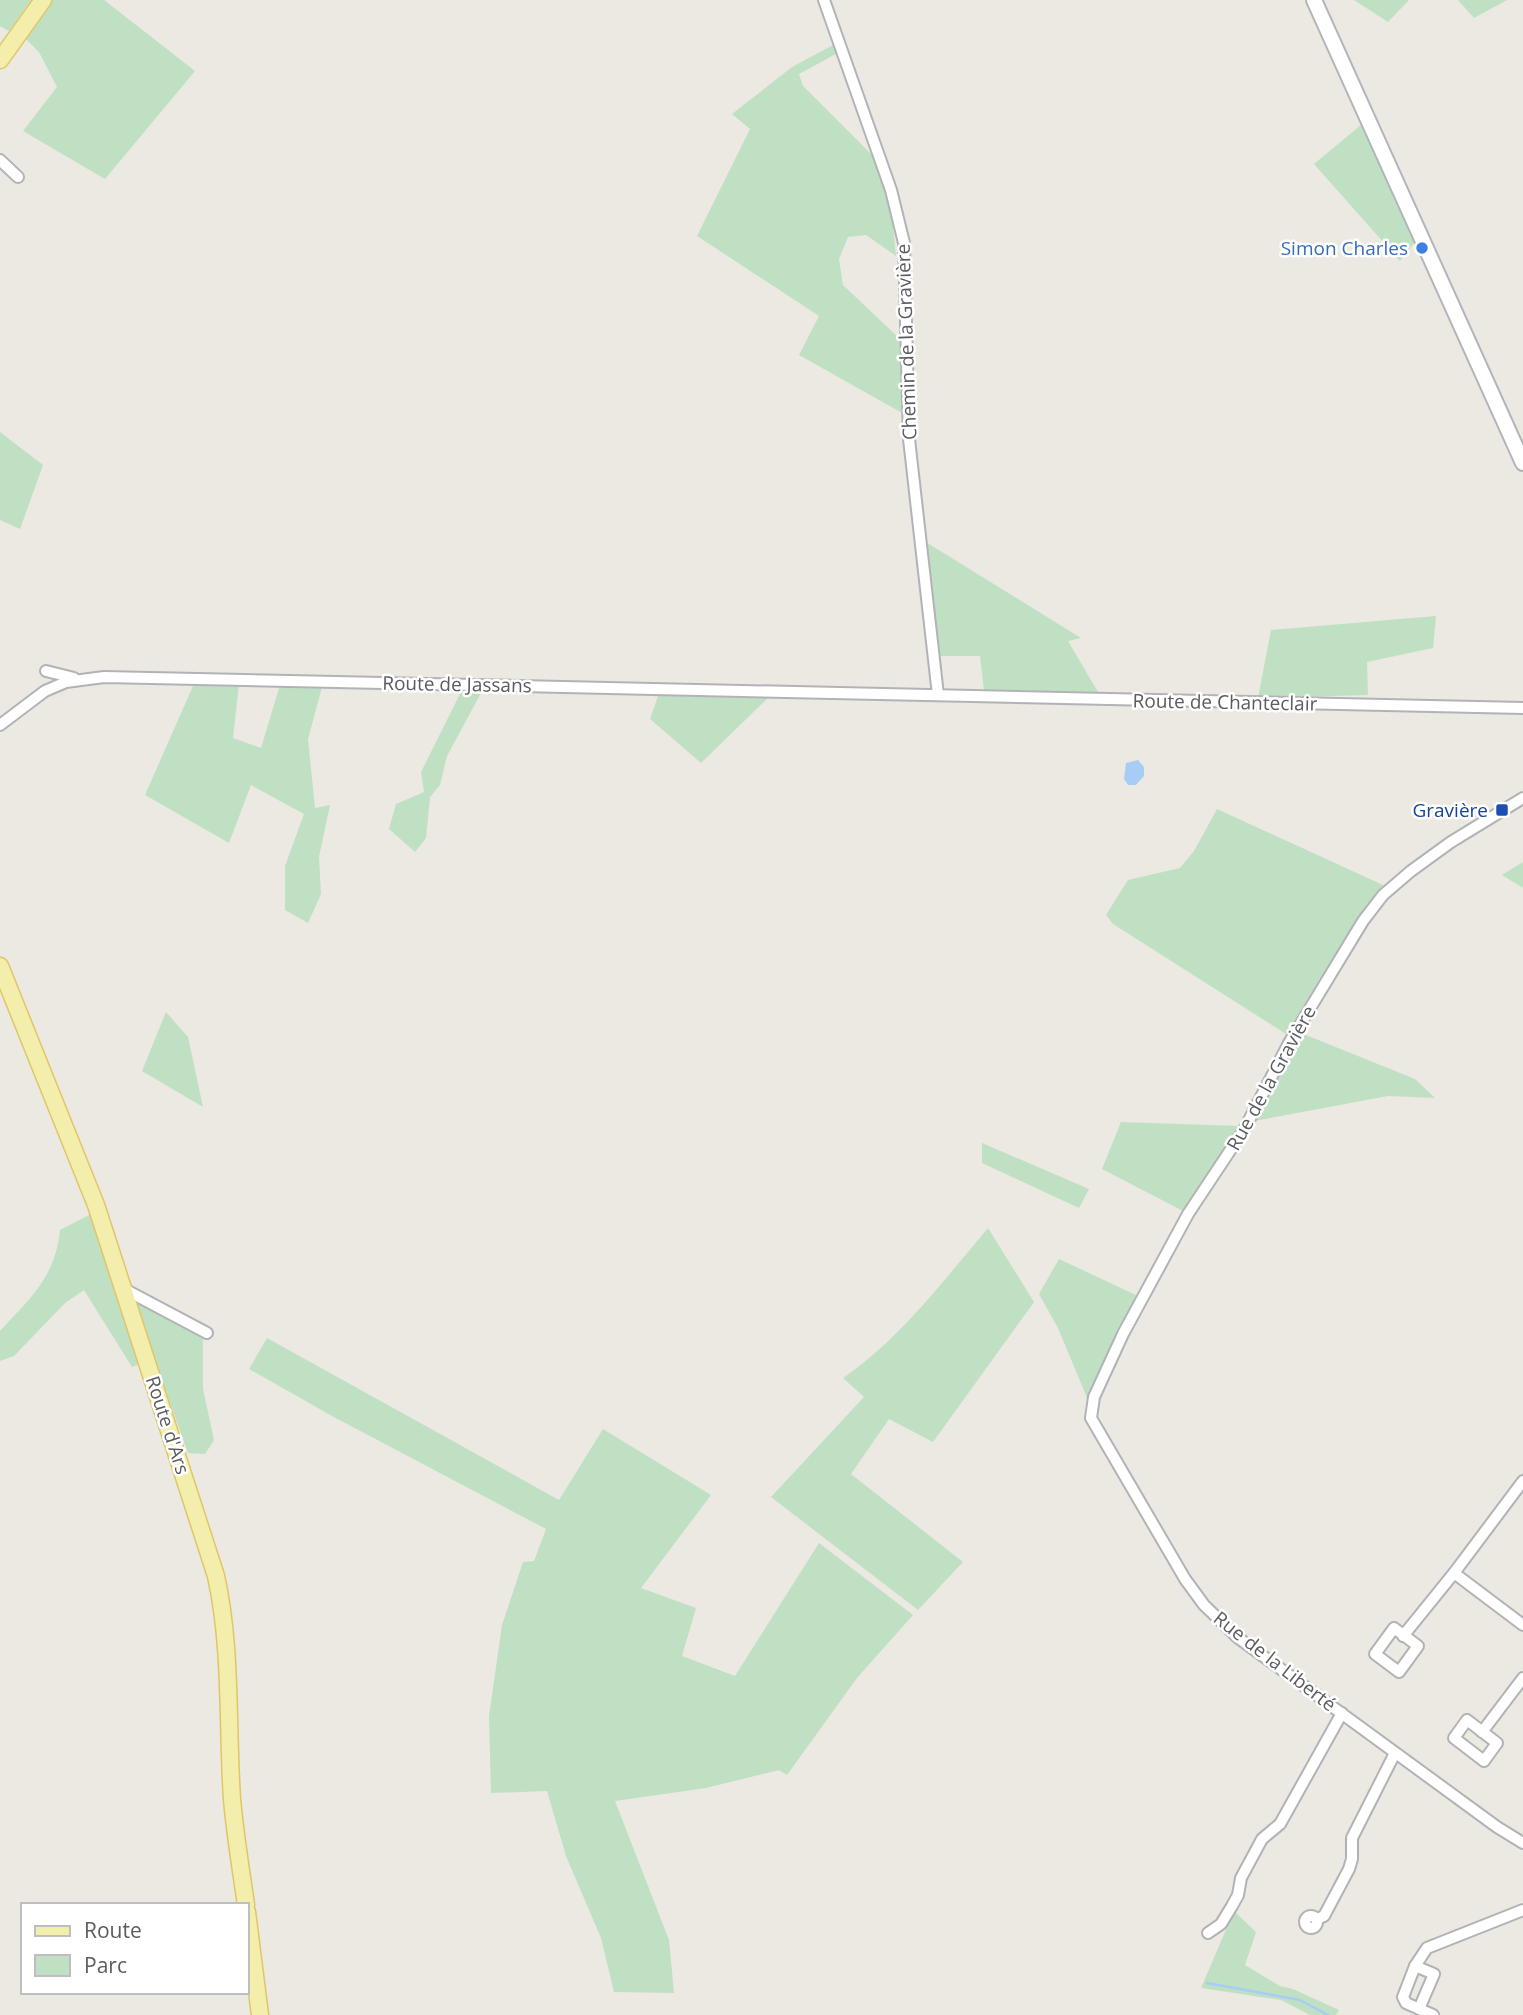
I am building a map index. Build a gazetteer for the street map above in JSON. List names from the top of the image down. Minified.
{"streets":{"main road":["Route d'Ars"],"street":["Chemin de la Gravière","Route de Jassans","Route de Chanteclair","Rue de la Gravière","Rue de la Liberté"]},"crossings":[["Chemin de la Gravière","Route de Jassans"],["Chemin de la Gravière","Route de Chanteclair"],["Route de Jassans","Route de Chanteclair"],["Rue de la Gravière","Rue de la Liberté"]],"places":{"other":["Simon Charles"],"transit":["Gravière"]},"legend":["Route","Parc"]}
